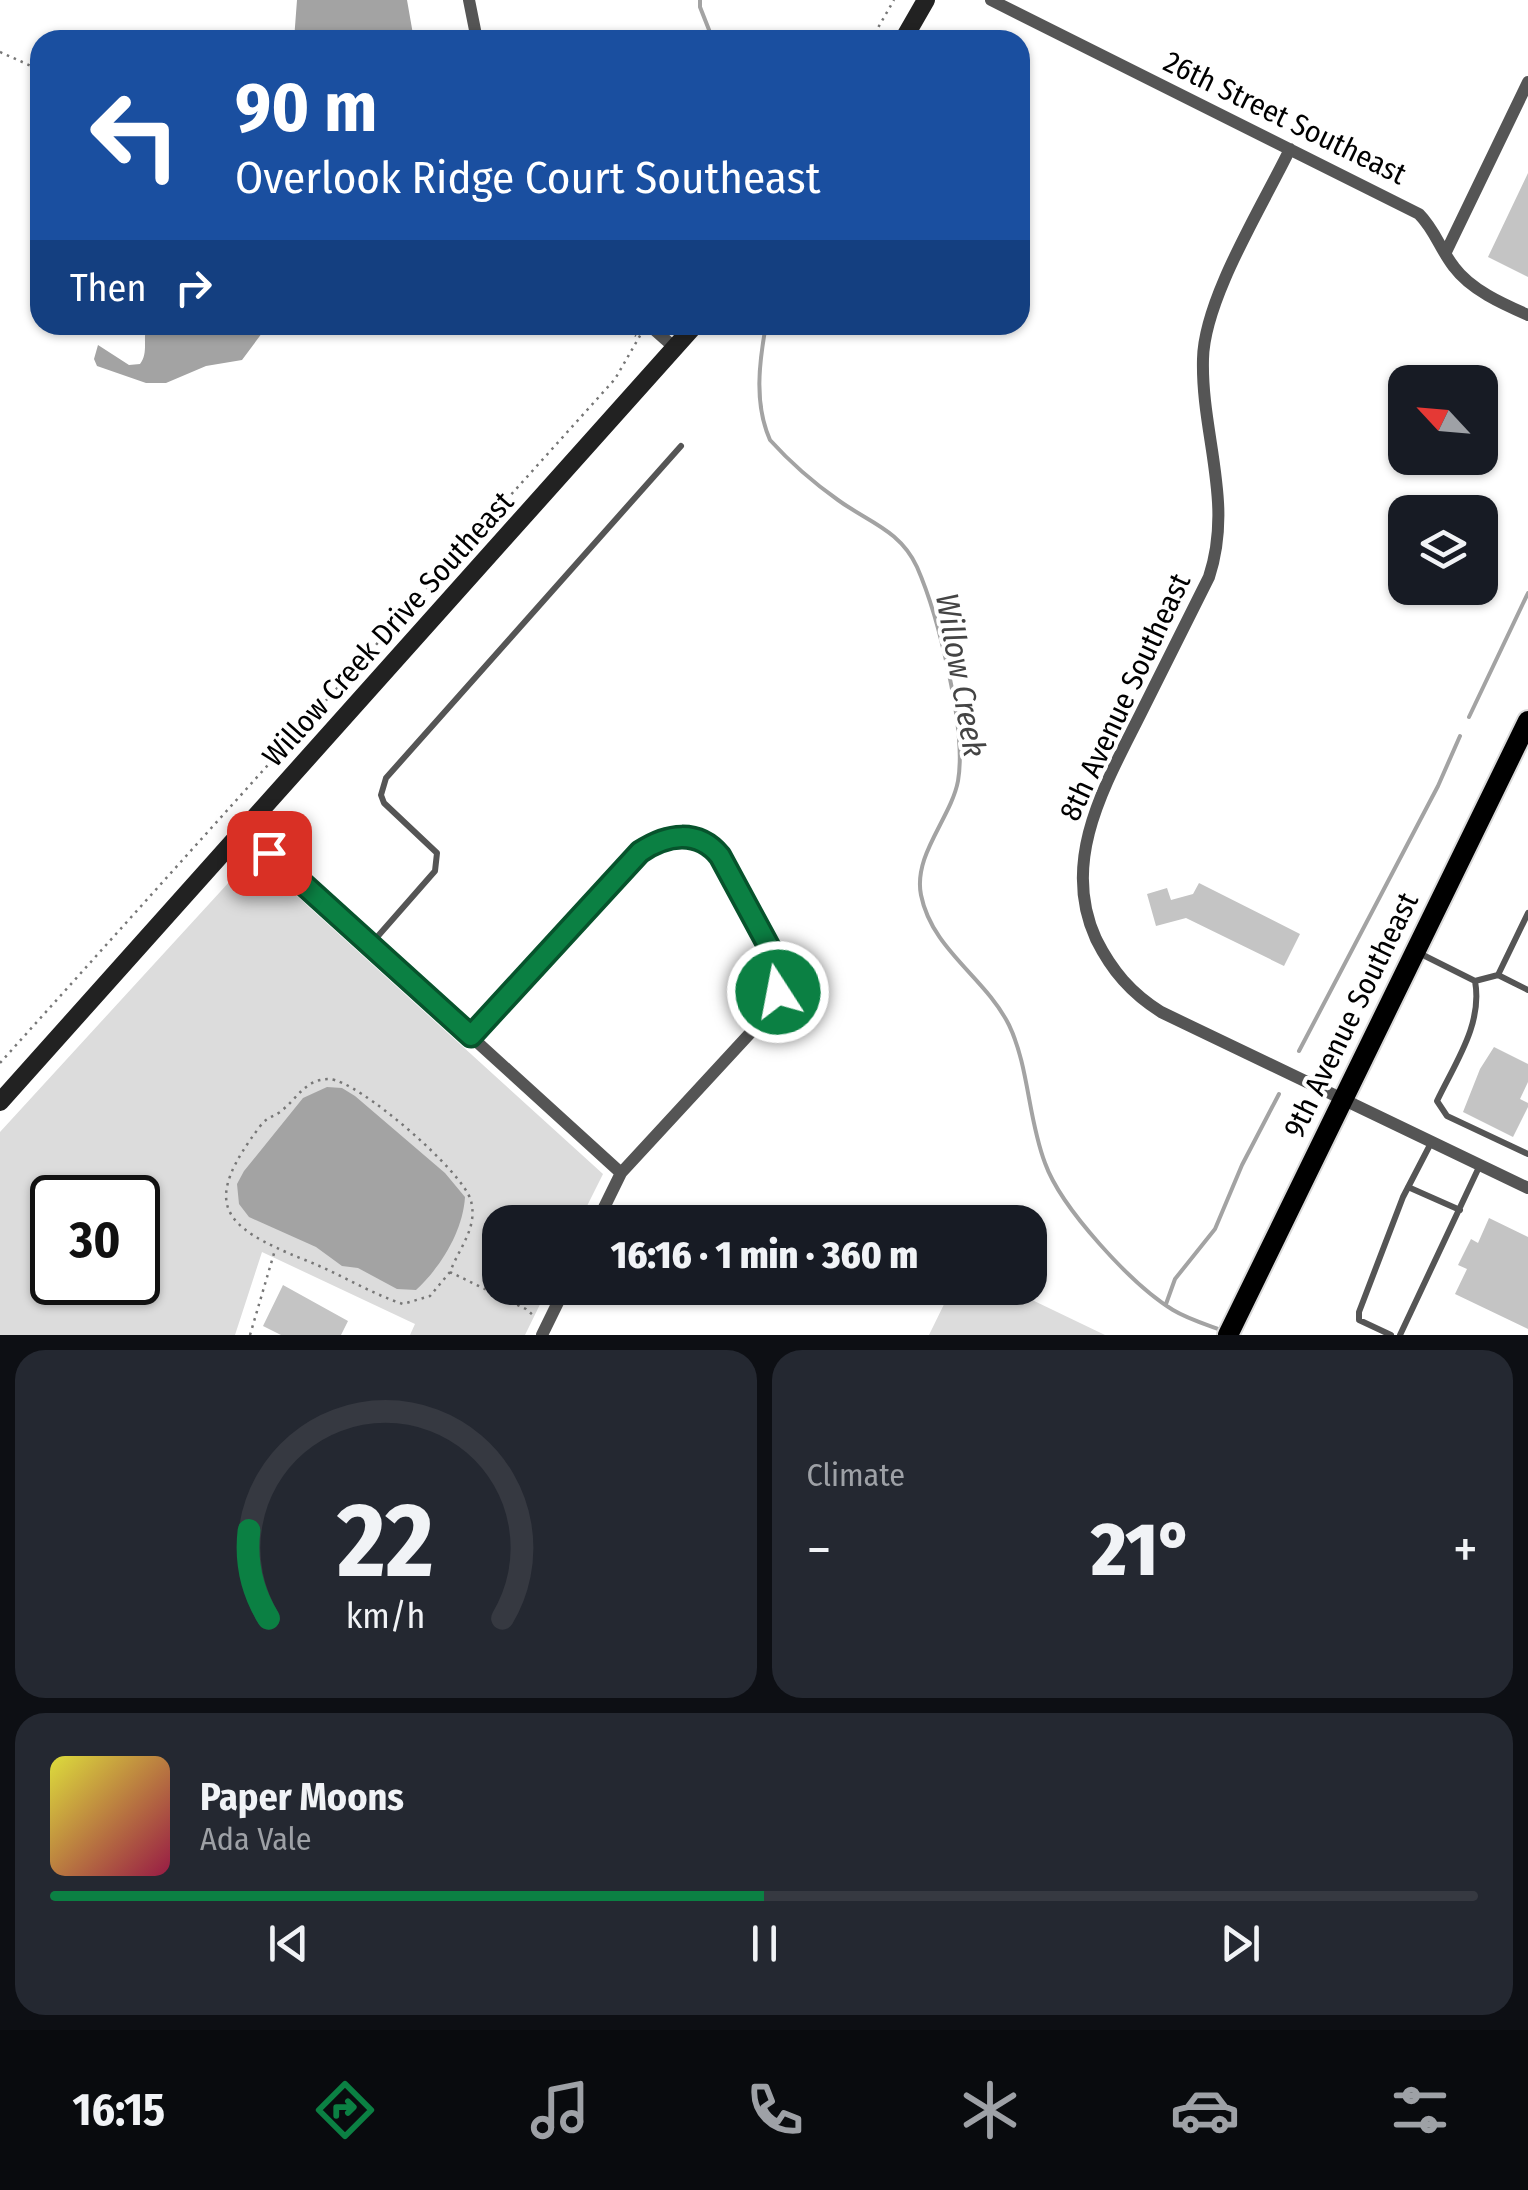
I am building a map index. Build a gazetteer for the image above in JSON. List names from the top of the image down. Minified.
{"streets":{"main road":["Willow Creek Drive Southeast","9th Avenue Southeast"],"street":["26th Street Southeast","8th Avenue Southeast"]},"crossings":[["26th Street Southeast","8th Avenue Southeast"],["8th Avenue Southeast","9th Avenue Southeast"]],"water":["Willow Creek"],"north":"top left","page":{"turn":["90 m","Overlook Ridge Court Southeast"],"then":"Then","limit":"30","trip":"16:16 · 1 min · 360 m","tile":"Climate","heat":["−","21°","+"],"song":["Paper Moons","Ada Vale"],"tabs":"16:15","gauge":["22","km/h"]}}
